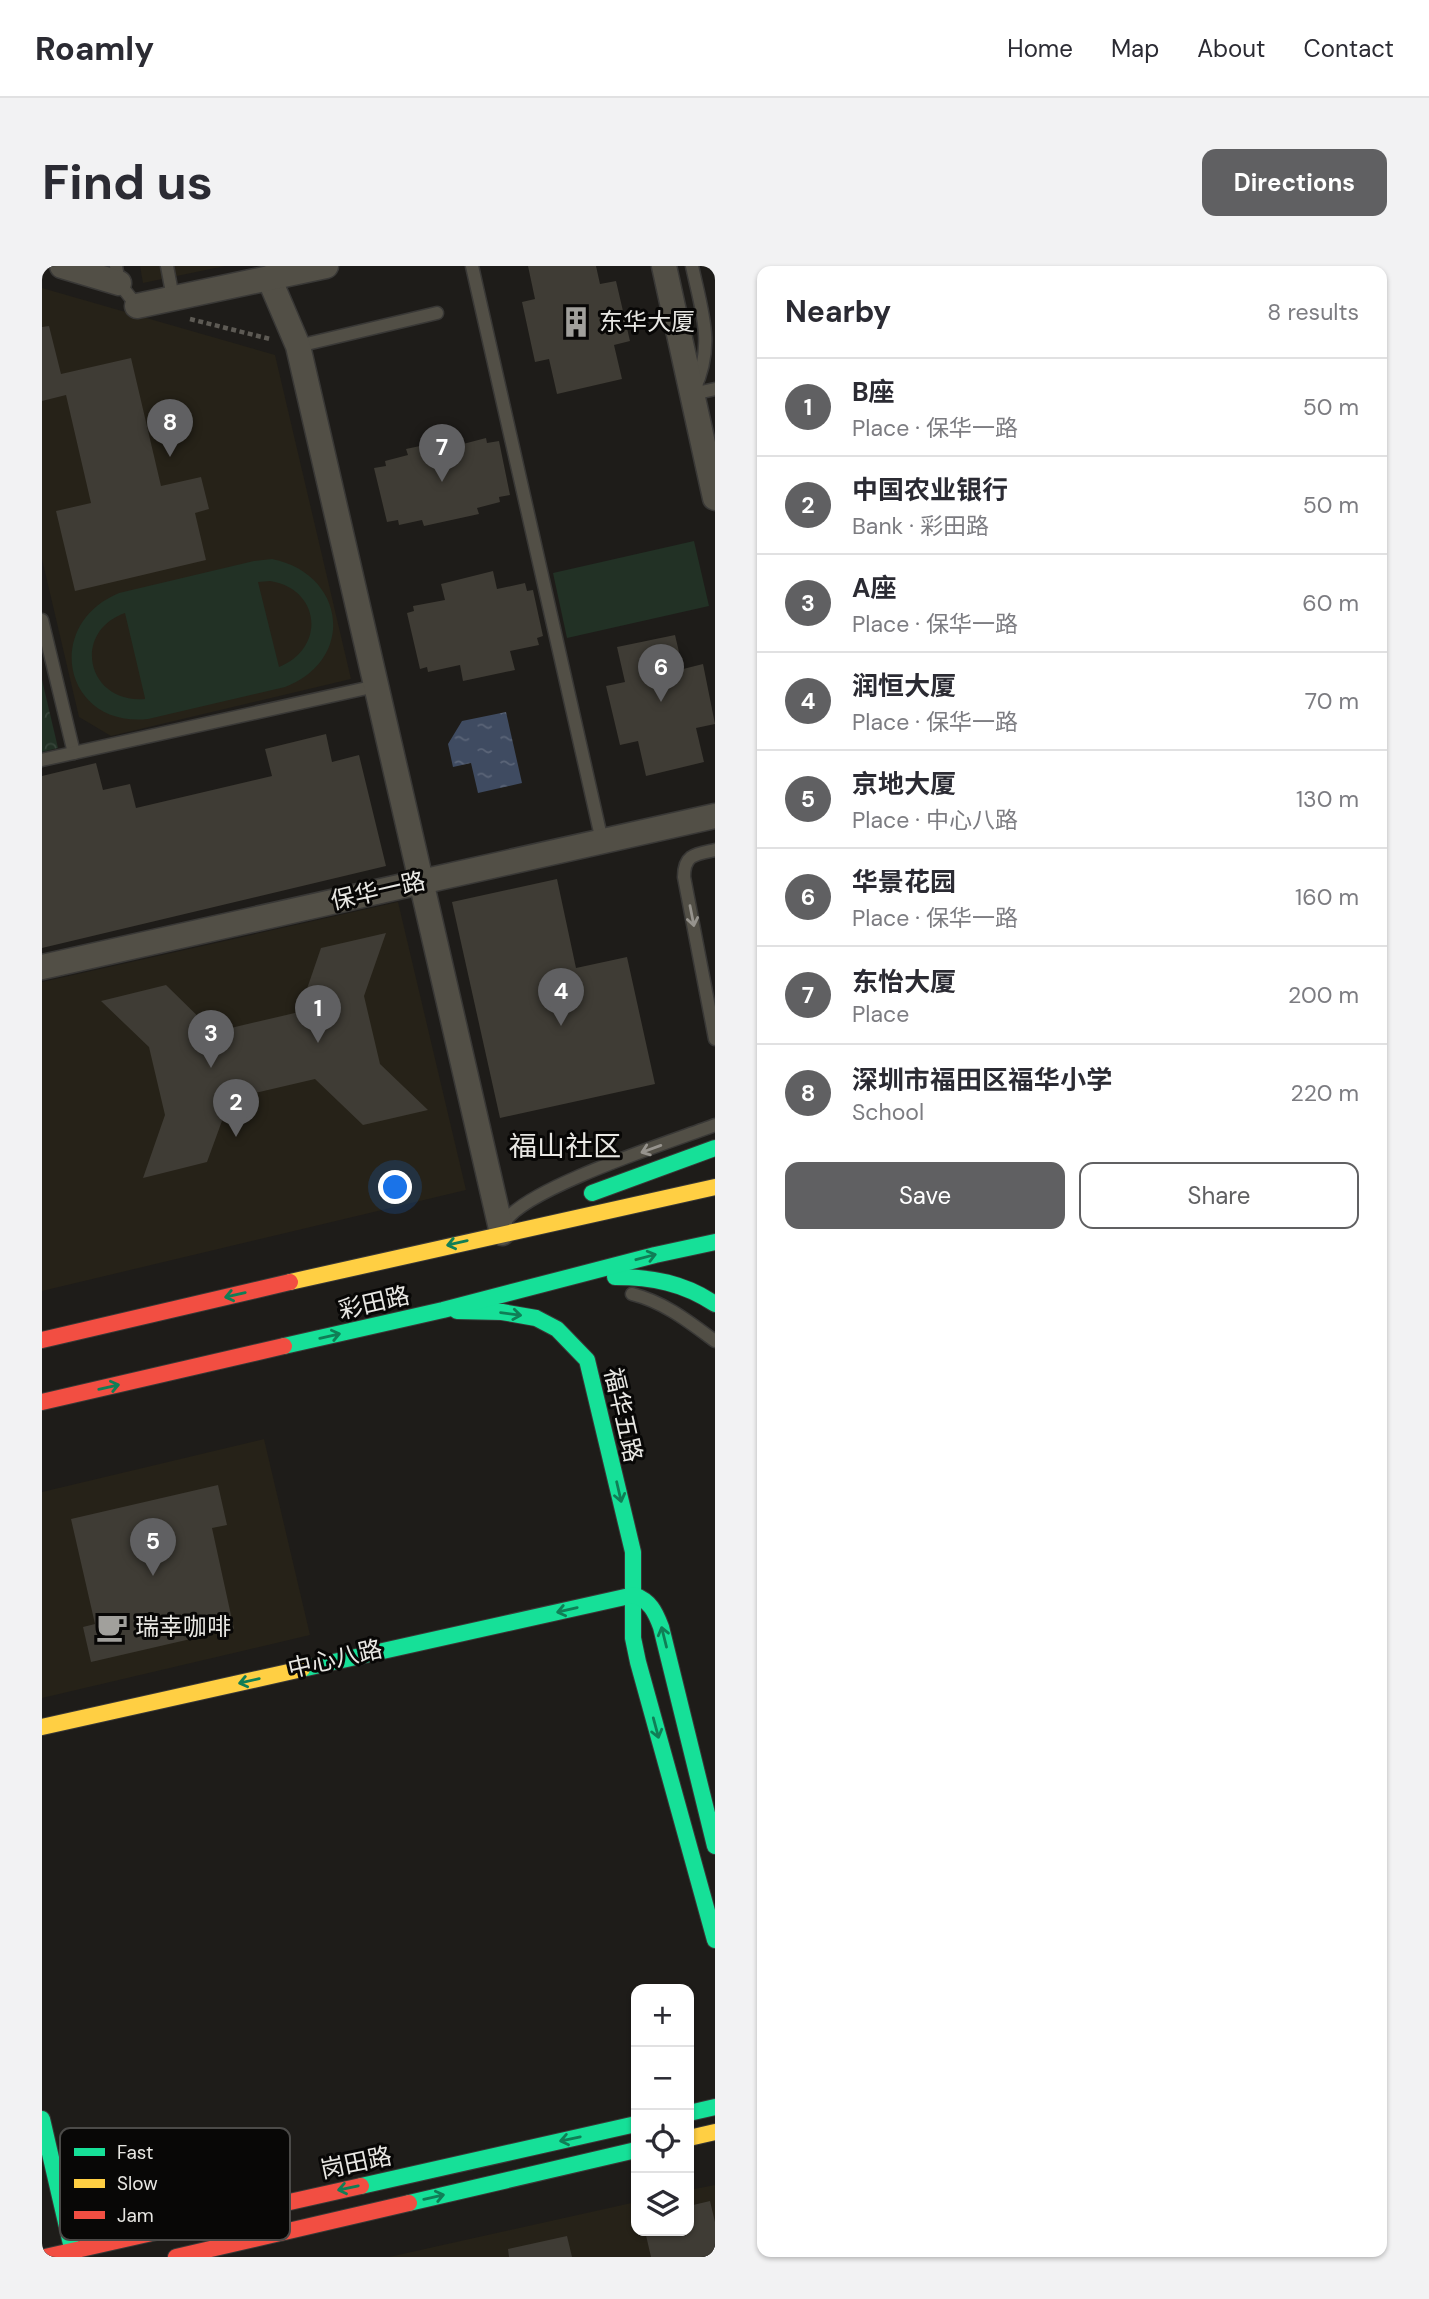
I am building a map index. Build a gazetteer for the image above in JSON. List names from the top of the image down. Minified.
{"streets":{"street":["保华一路","彩田路","福华五路","中心八路","岗田路"]},"crossings":[["彩田路","福华五路"],["福华五路","中心八路"]],"one_way":["中心八路"],"districts":["福山社区"],"places":{"building":["东华大厦"],"cafe":["瑞幸咖啡"]},"legend":["Fast","Slow","Jam"],"page":{"header":"Roamly","nav":["Home","Map","About","Contact"],"buttons":["Directions",["Save","Share"]],"title":"Find us","heading":["Nearby","8 results"],"list":[{"mark":"1","name":"B座","note":"Place · 保华一路","value":"50 m"},{"mark":"2","name":"中国农业银行","note":"Bank · 彩田路","value":"50 m"},{"mark":"3","name":"A座","note":"Place · 保华一路","value":"60 m"},{"mark":"4","name":"润恒大厦","note":"Place · 保华一路","value":"70 m"},{"mark":"5","name":"京地大厦","note":"Place · 中心八路","value":"130 m"},{"mark":"6","name":"华景花园","note":"Place · 保华一路","value":"160 m"},{"mark":"7","name":"东怡大厦","note":"Place","value":"200 m"},{"mark":"8","name":"深圳市福田区福华小学","note":"School","value":"220 m"}],"pins":["8","7","6","4","1","3","2","5"],"map_buttons":["+","−"]}}
